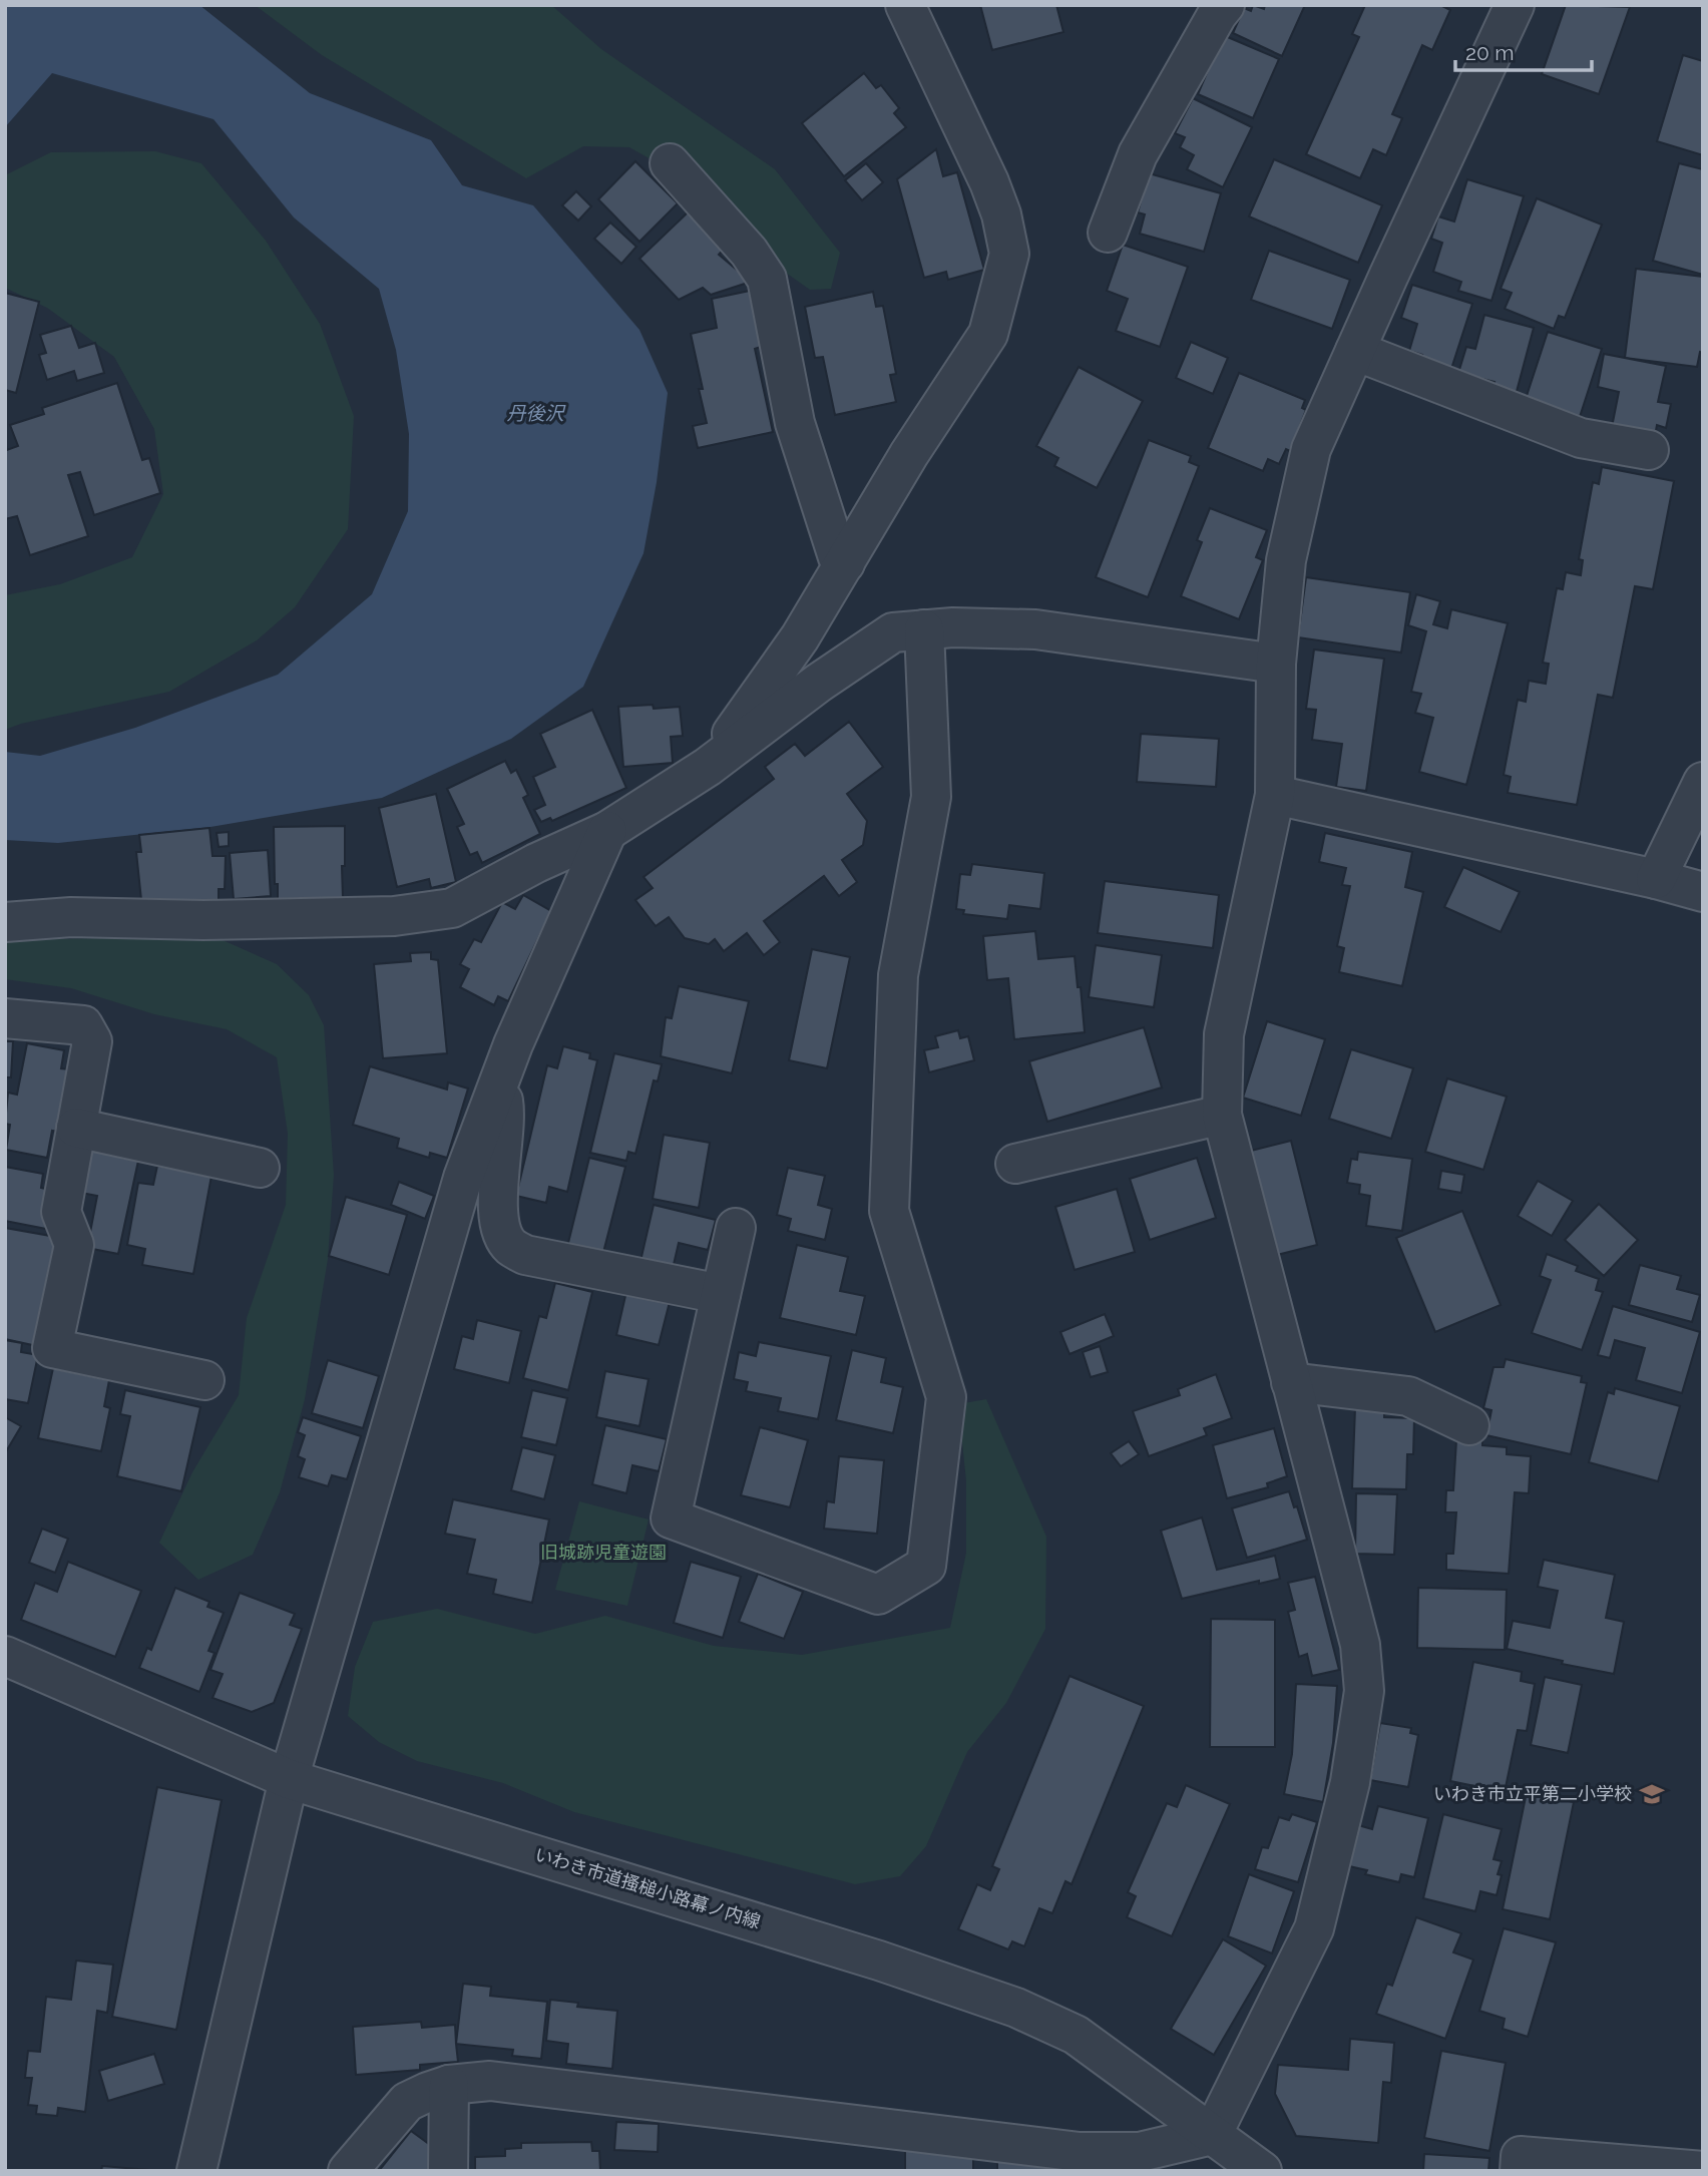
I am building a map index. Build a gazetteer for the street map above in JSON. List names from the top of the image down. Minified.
{"streets":{"street":["いわき市道搔槌小路幕ノ内線"]},"water":["丹後沢"],"parks":["旧城跡児童遊園"],"places":{"school or university":["いわき市立平第二小学校"]},"scale_bar":"20 m"}
